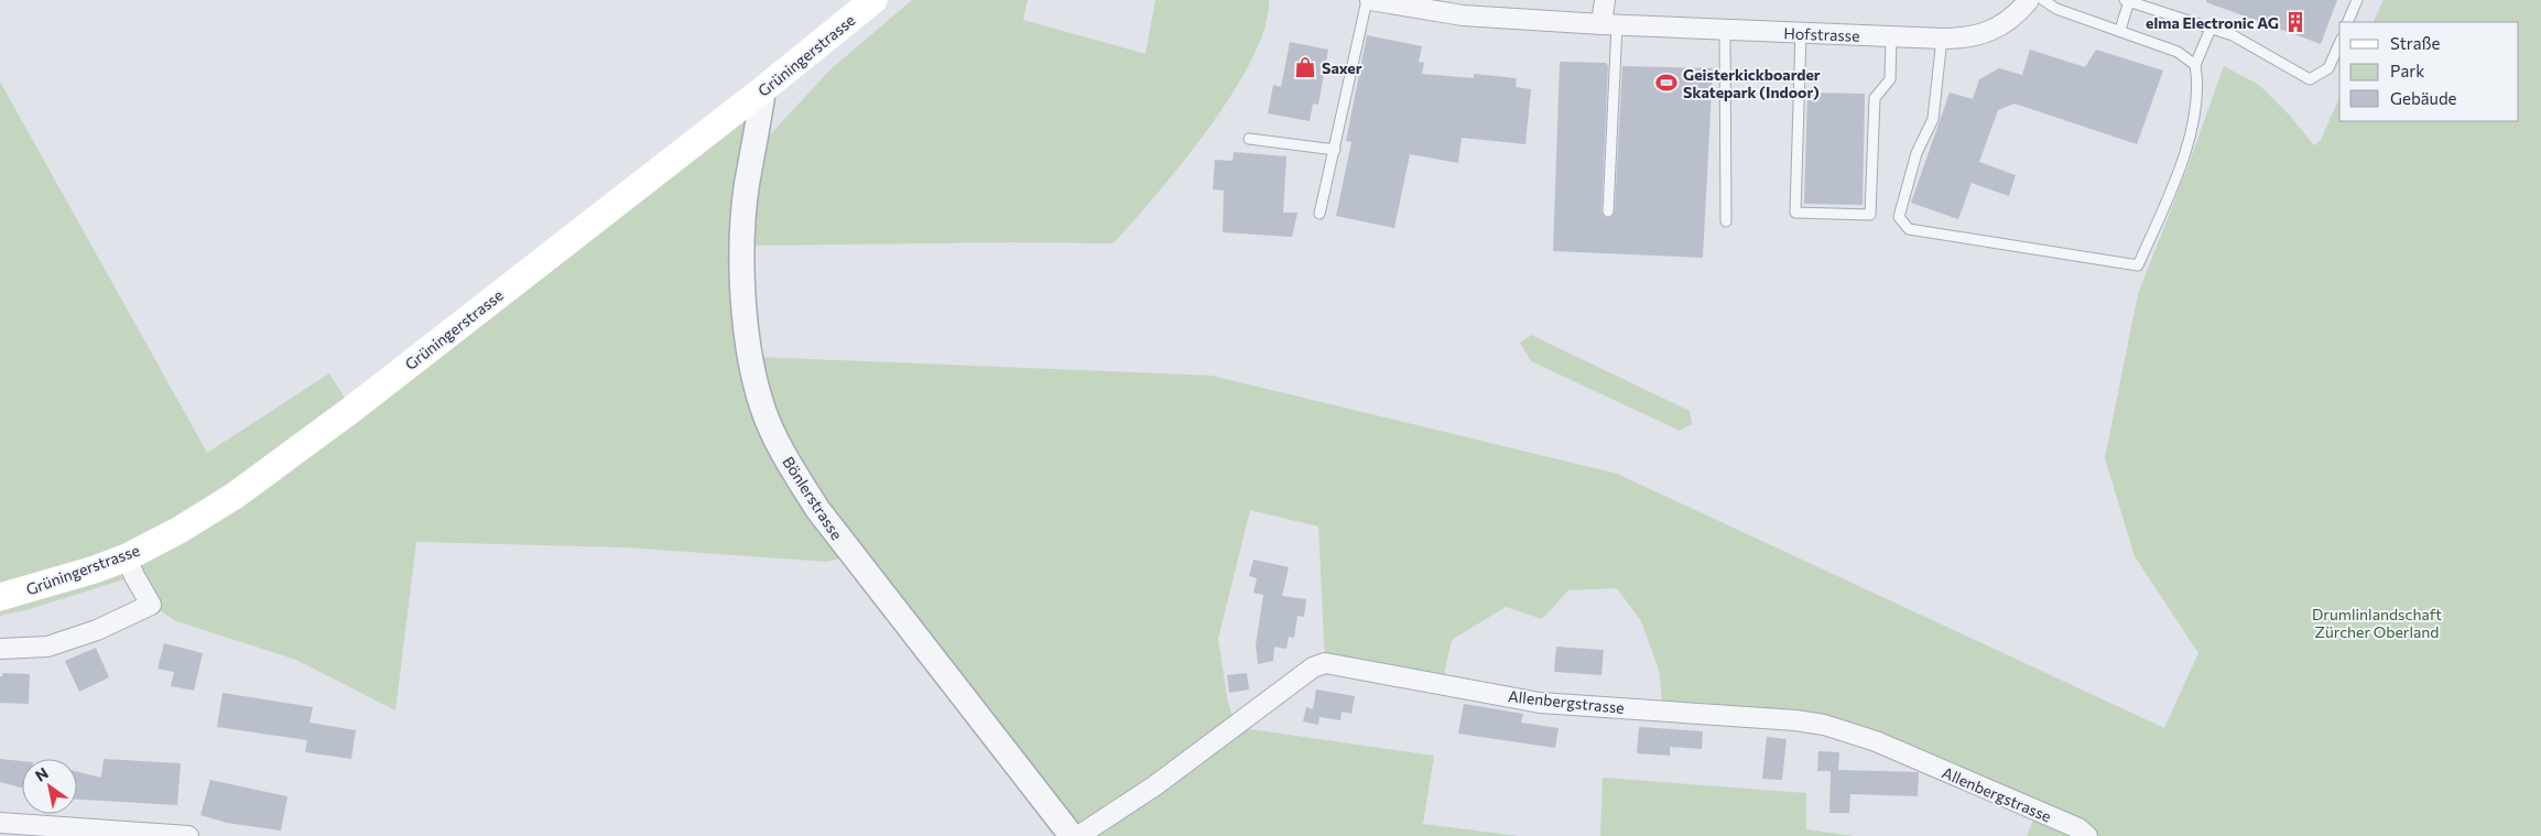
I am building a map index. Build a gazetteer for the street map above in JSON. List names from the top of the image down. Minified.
{"streets":{"main road":["Grüningerstrasse"],"street":["Hofstrasse","Bönlerstrasse","Allenbergstrasse"]},"crossings":[["Grüningerstrasse","Bönlerstrasse"]],"parks":["Drumlinlandschaft Zürcher Oberland"],"places":{"building":["elma Electronic AG"],"shop":["Saxer"],"sports":["Geisterkickboarder Skatepark (Indoor)"]},"legend":["Straße","Park","Gebäude"],"north":"top left"}
